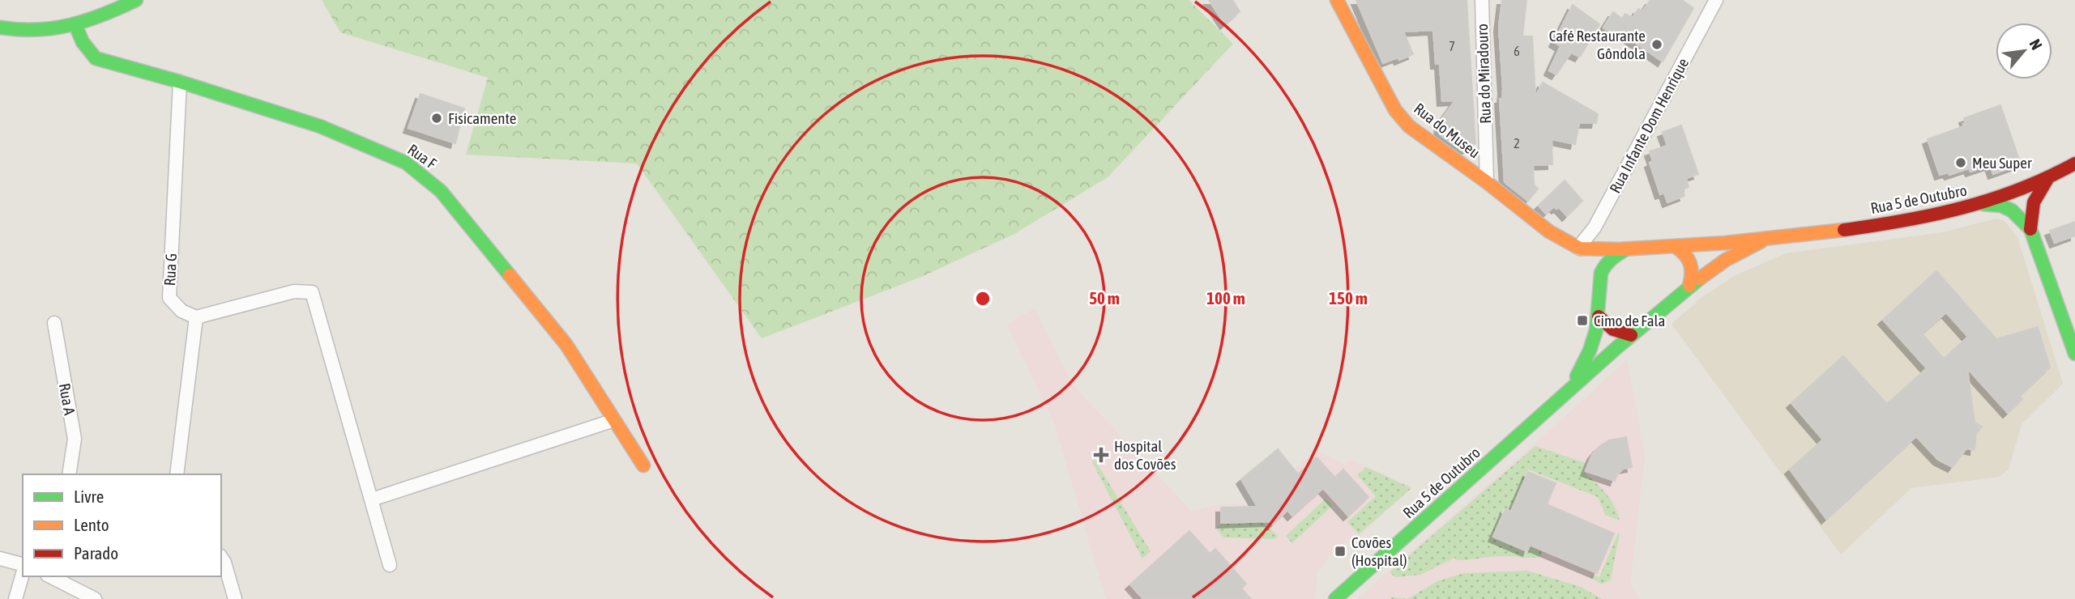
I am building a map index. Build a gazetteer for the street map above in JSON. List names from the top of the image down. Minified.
{"streets":{"street":["Rua do Miradouro","Rua Infante Dom Henrique","Rua do Museu","Rua F","Rua 5 de Outubro","Rua G","Rua A"]},"crossings":[["Rua do Miradouro","Rua do Museu"],["Rua Infante Dom Henrique","Rua do Museu"],["Rua F","Rua G"]],"places":{"other":["Café Restaurante Gôndola","Fisicamente","Meu Super"],"transit":["Cimo de Fala","Covões (Hospital)"],"health":["Hospital dos Covões"]},"house_numbers":["7","6","2"],"legend":["Livre","Lento","Parado"],"north":"top right","rings":["50 m","100 m","150 m"]}
